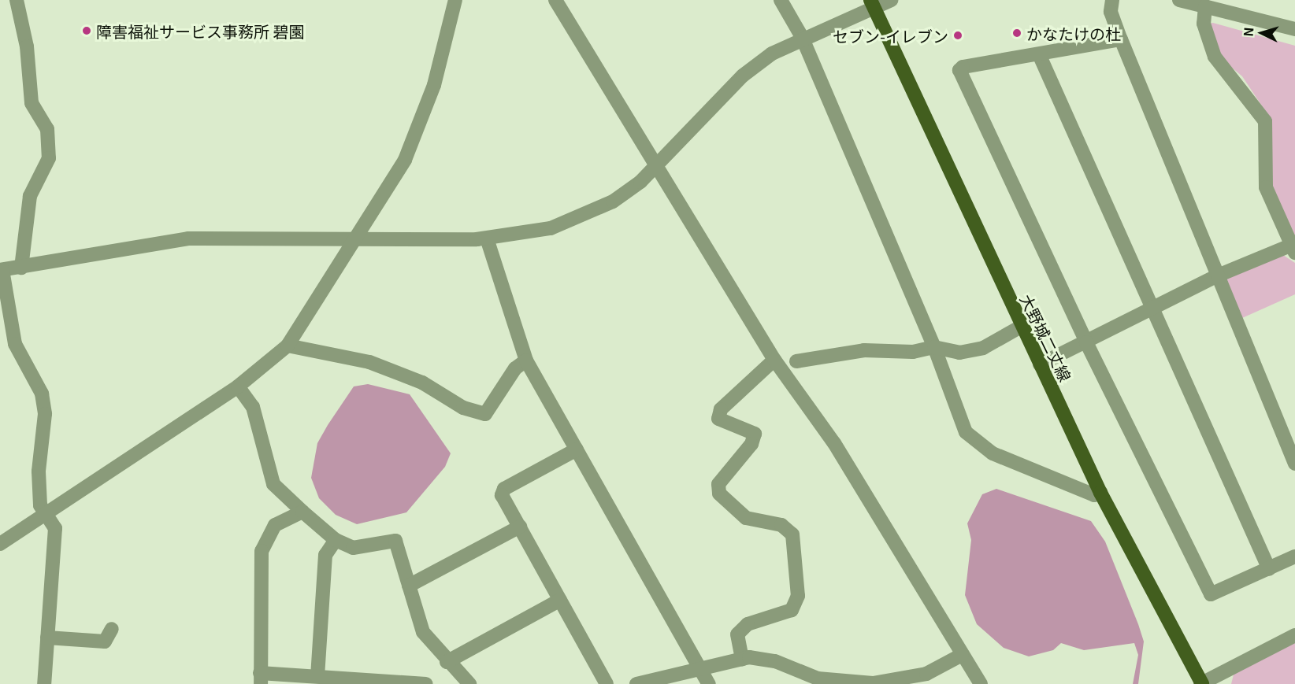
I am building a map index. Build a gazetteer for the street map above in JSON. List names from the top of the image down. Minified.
{"streets":{"main road":["大野城二丈線"]},"places":["障害福祉サービス事務所 碧園","かなたけの杜","セブン-イレブン"],"north":"left"}
